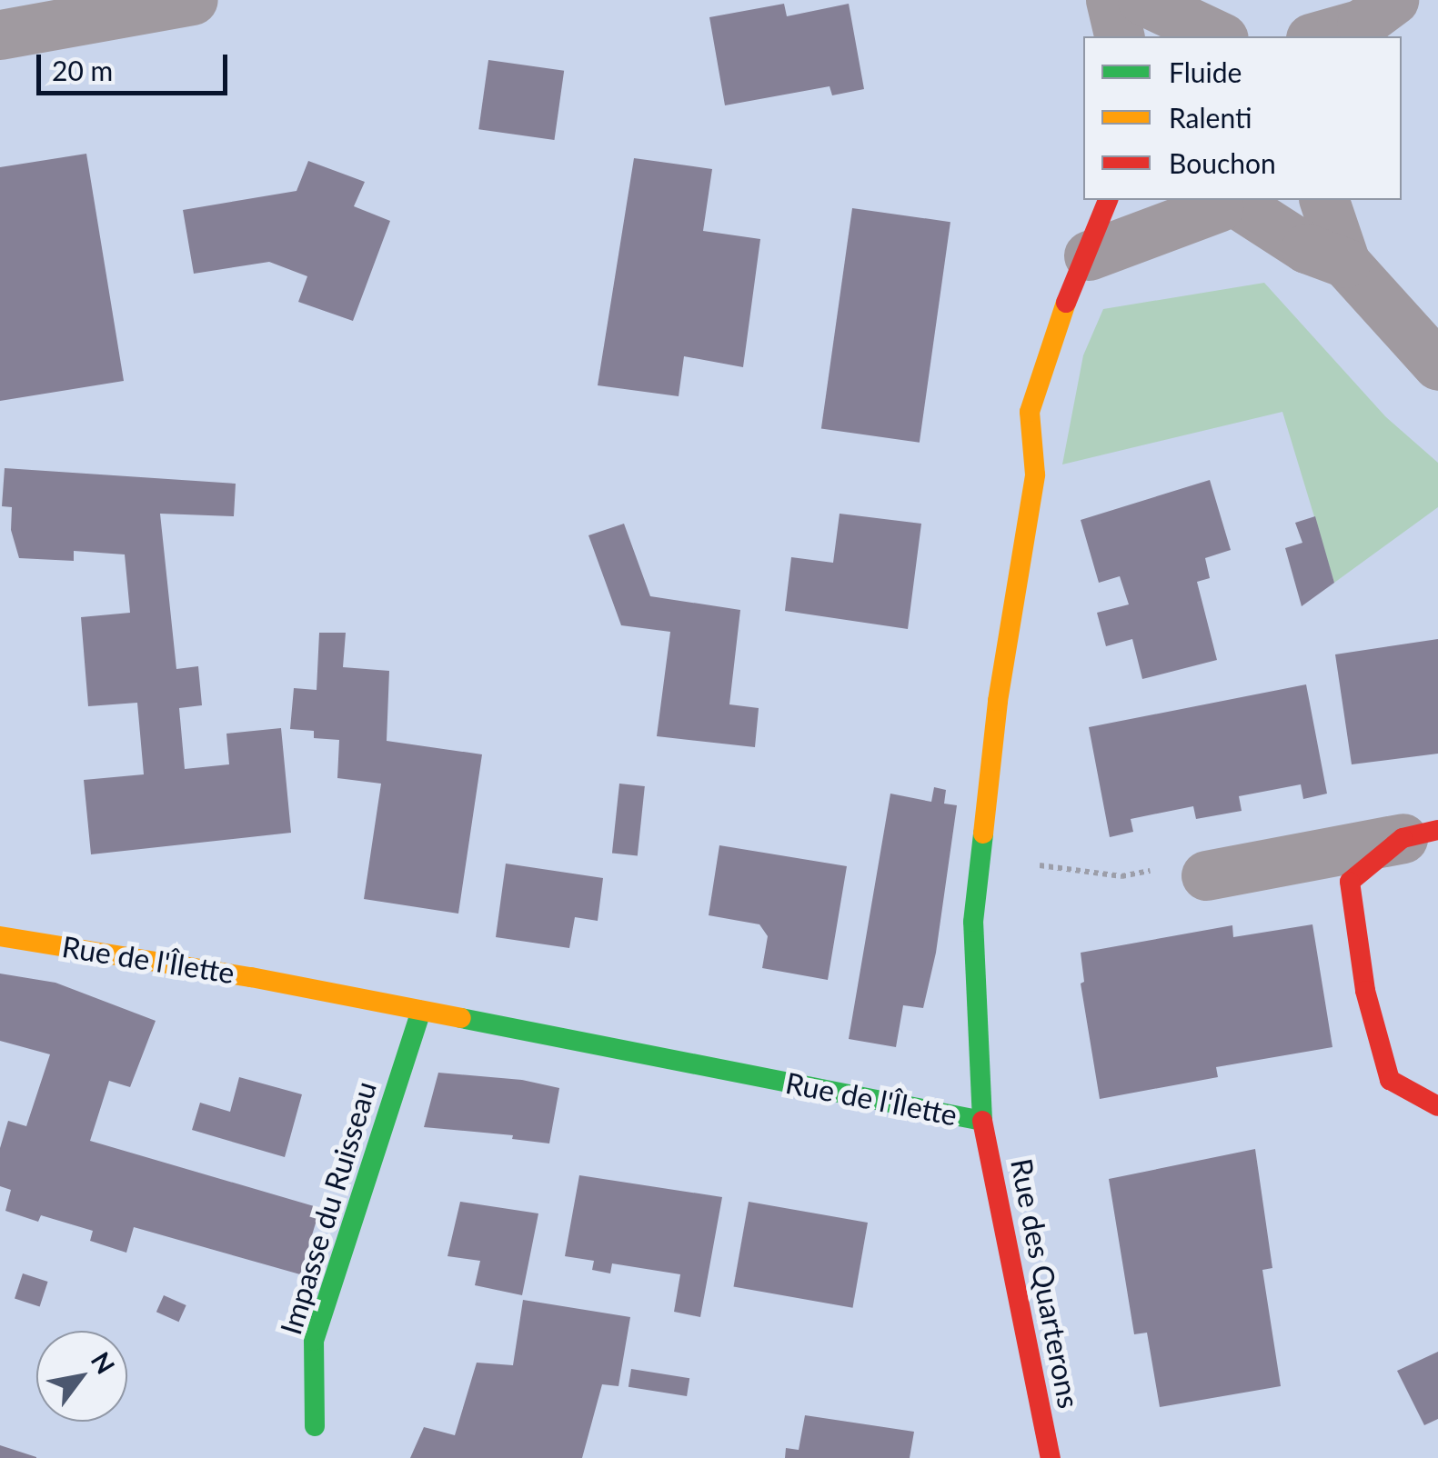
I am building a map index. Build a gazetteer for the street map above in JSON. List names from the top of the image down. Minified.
{"streets":{"street":["Rue de l'Îlette","Impasse du Ruisseau","Rue des Quarterons"]},"crossings":[["Rue de l'Îlette","Impasse du Ruisseau"],["Rue de l'Îlette","Rue des Quarterons"]],"legend":["Fluide","Ralenti","Bouchon"],"scale_bar":"20 m","north":"top right"}
